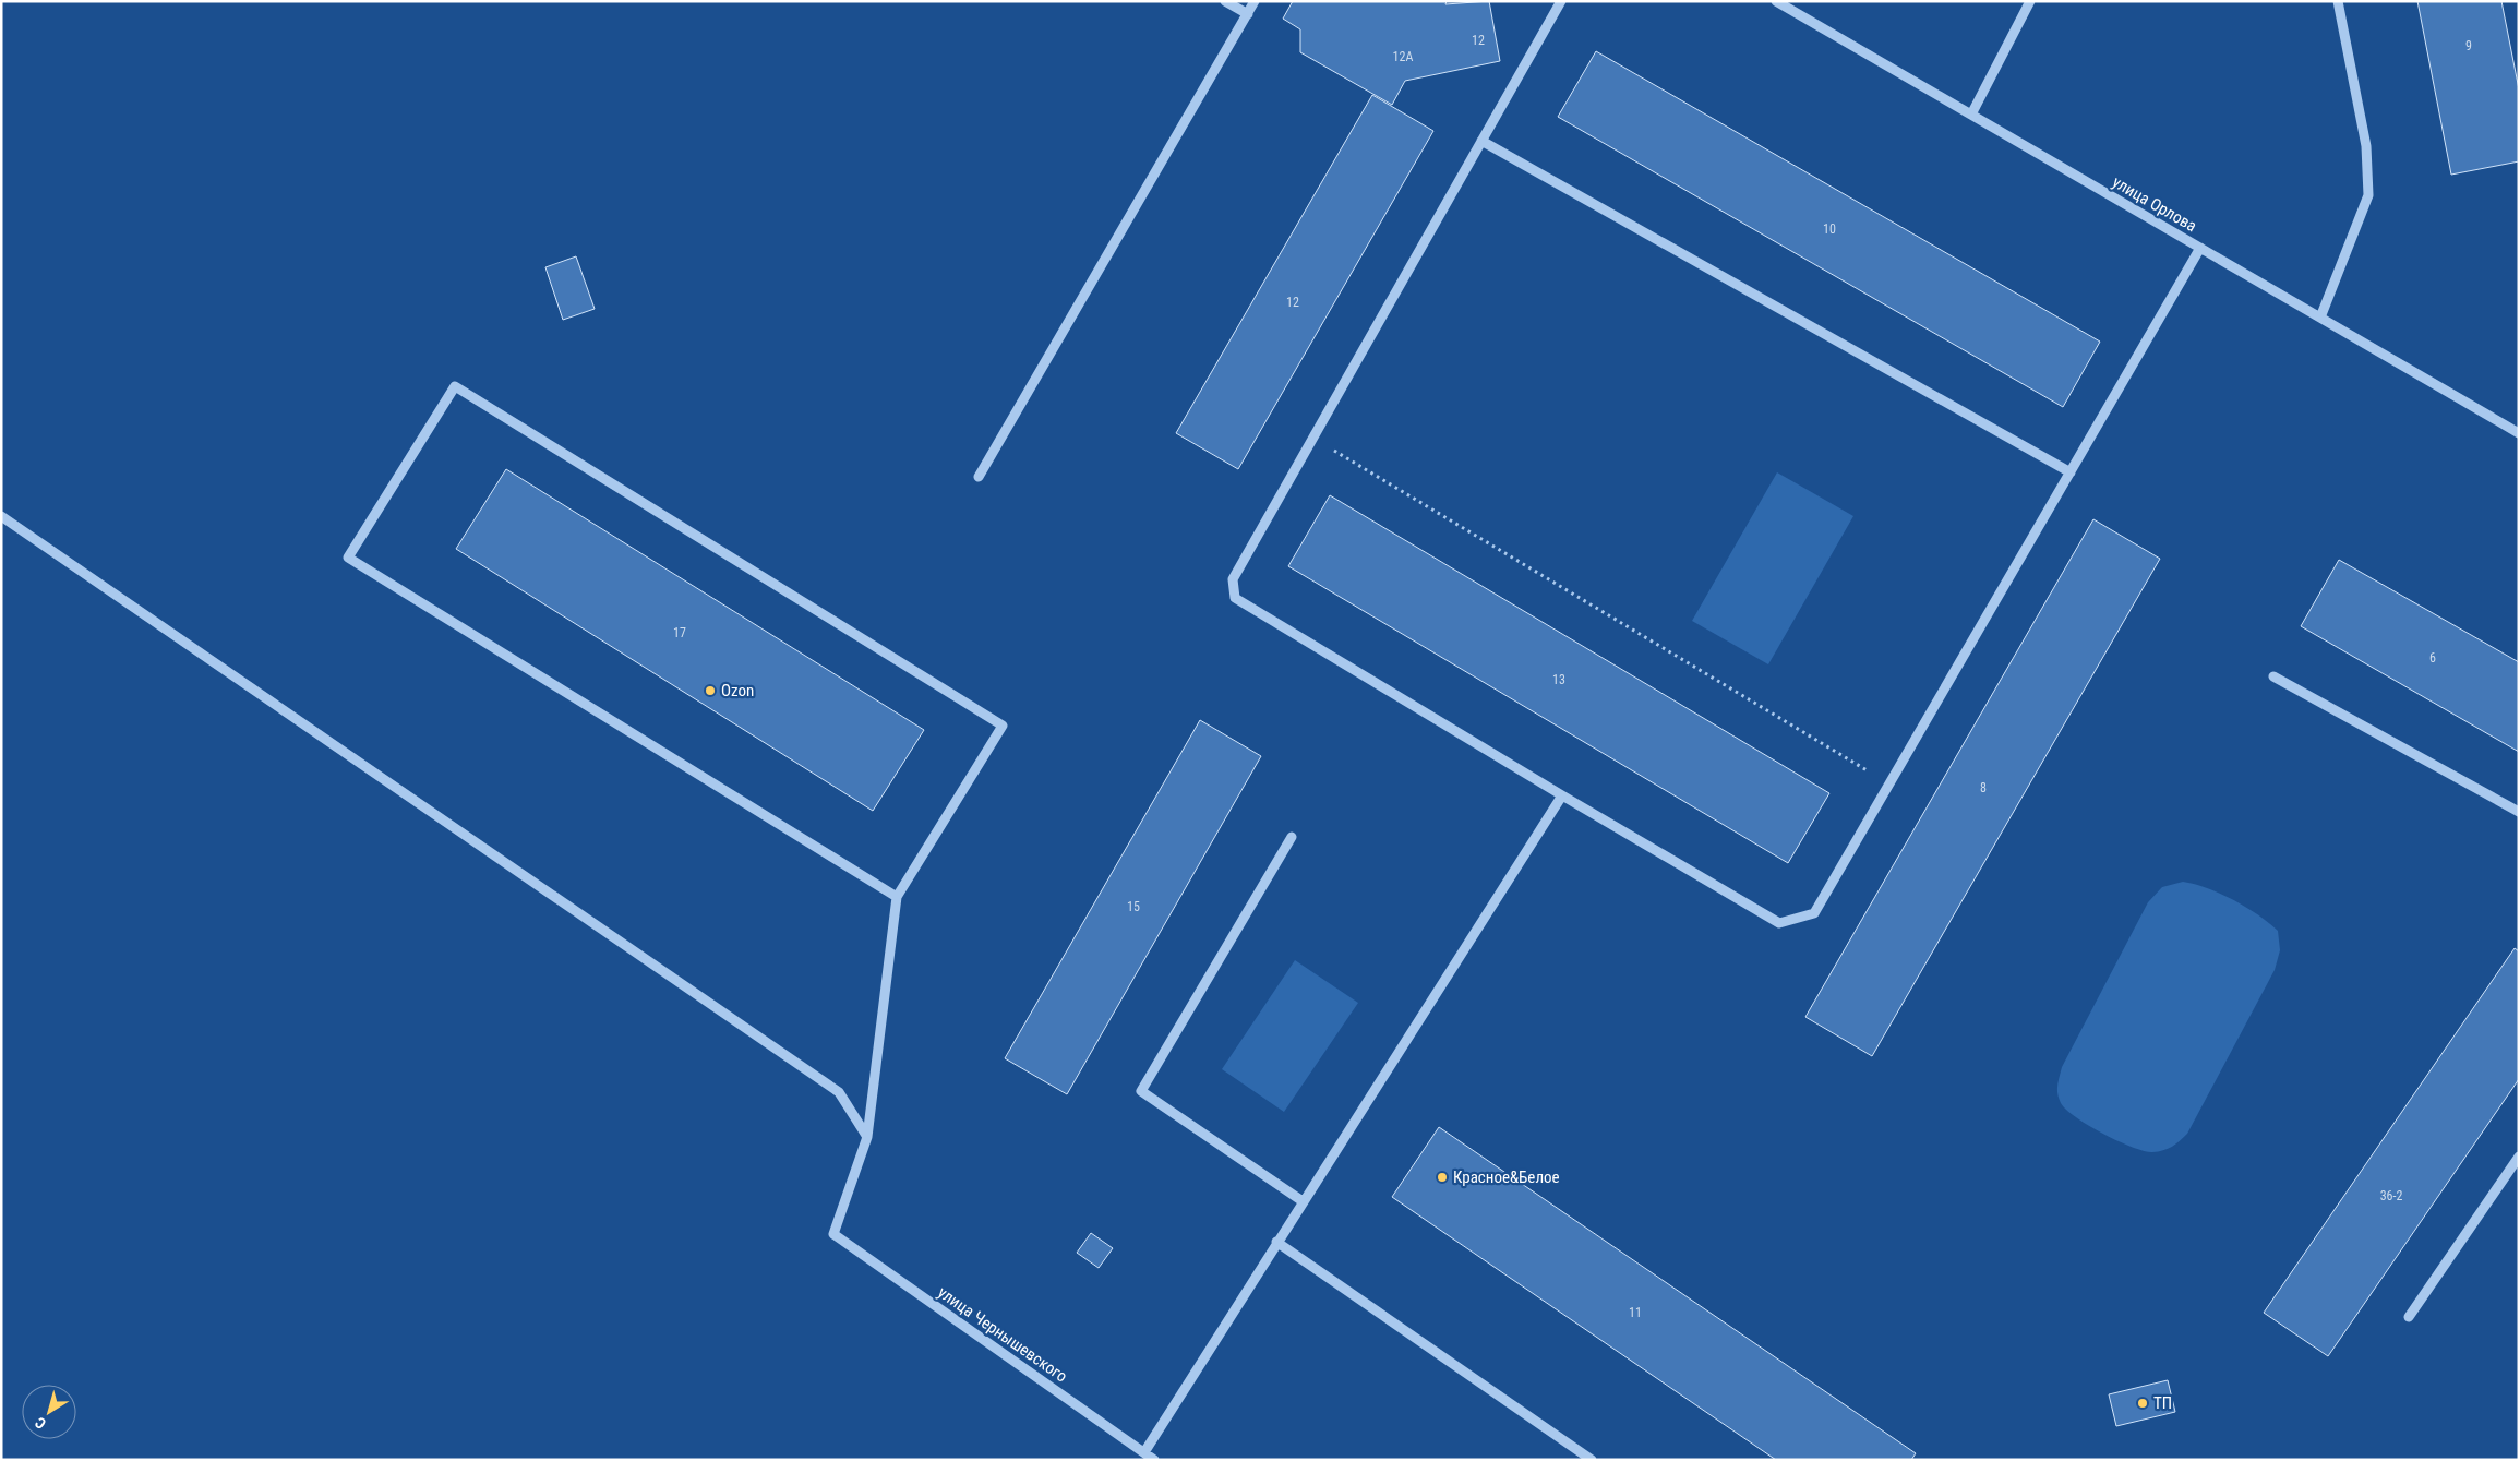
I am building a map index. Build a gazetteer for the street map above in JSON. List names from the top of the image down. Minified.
{"streets":{"street":["улица Орлова","улица Чернышевского"]},"places":["Ozon","Красное&Белое","ТП"],"house_numbers":["12","9","12А","10","12","17","6","13","8","15","36-2","11"],"north":"bottom left"}
